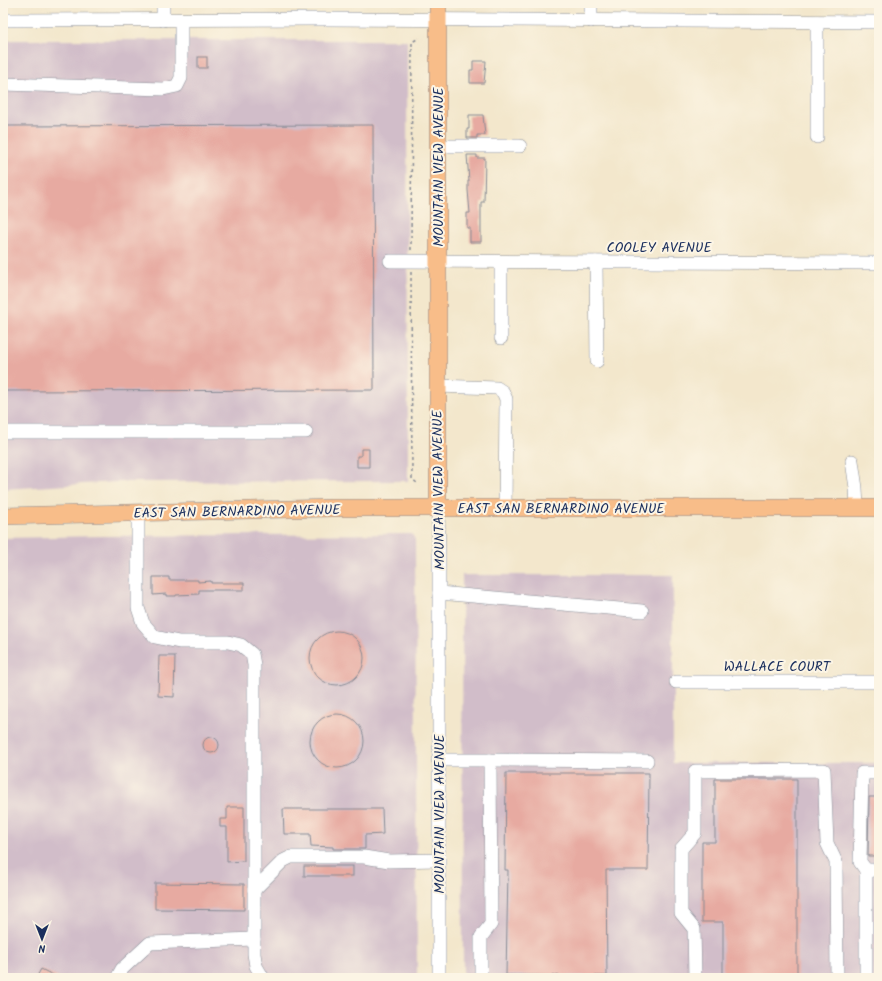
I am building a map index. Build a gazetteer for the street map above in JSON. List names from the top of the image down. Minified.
{"streets":{"main road":["MOUNTAIN VIEW AVENUE","EAST SAN BERNARDINO AVENUE"],"street":["COOLEY AVENUE","WALLACE COURT"]},"crossings":[["MOUNTAIN VIEW AVENUE","COOLEY AVENUE"],["MOUNTAIN VIEW AVENUE","EAST SAN BERNARDINO AVENUE"]],"north":"bottom"}
